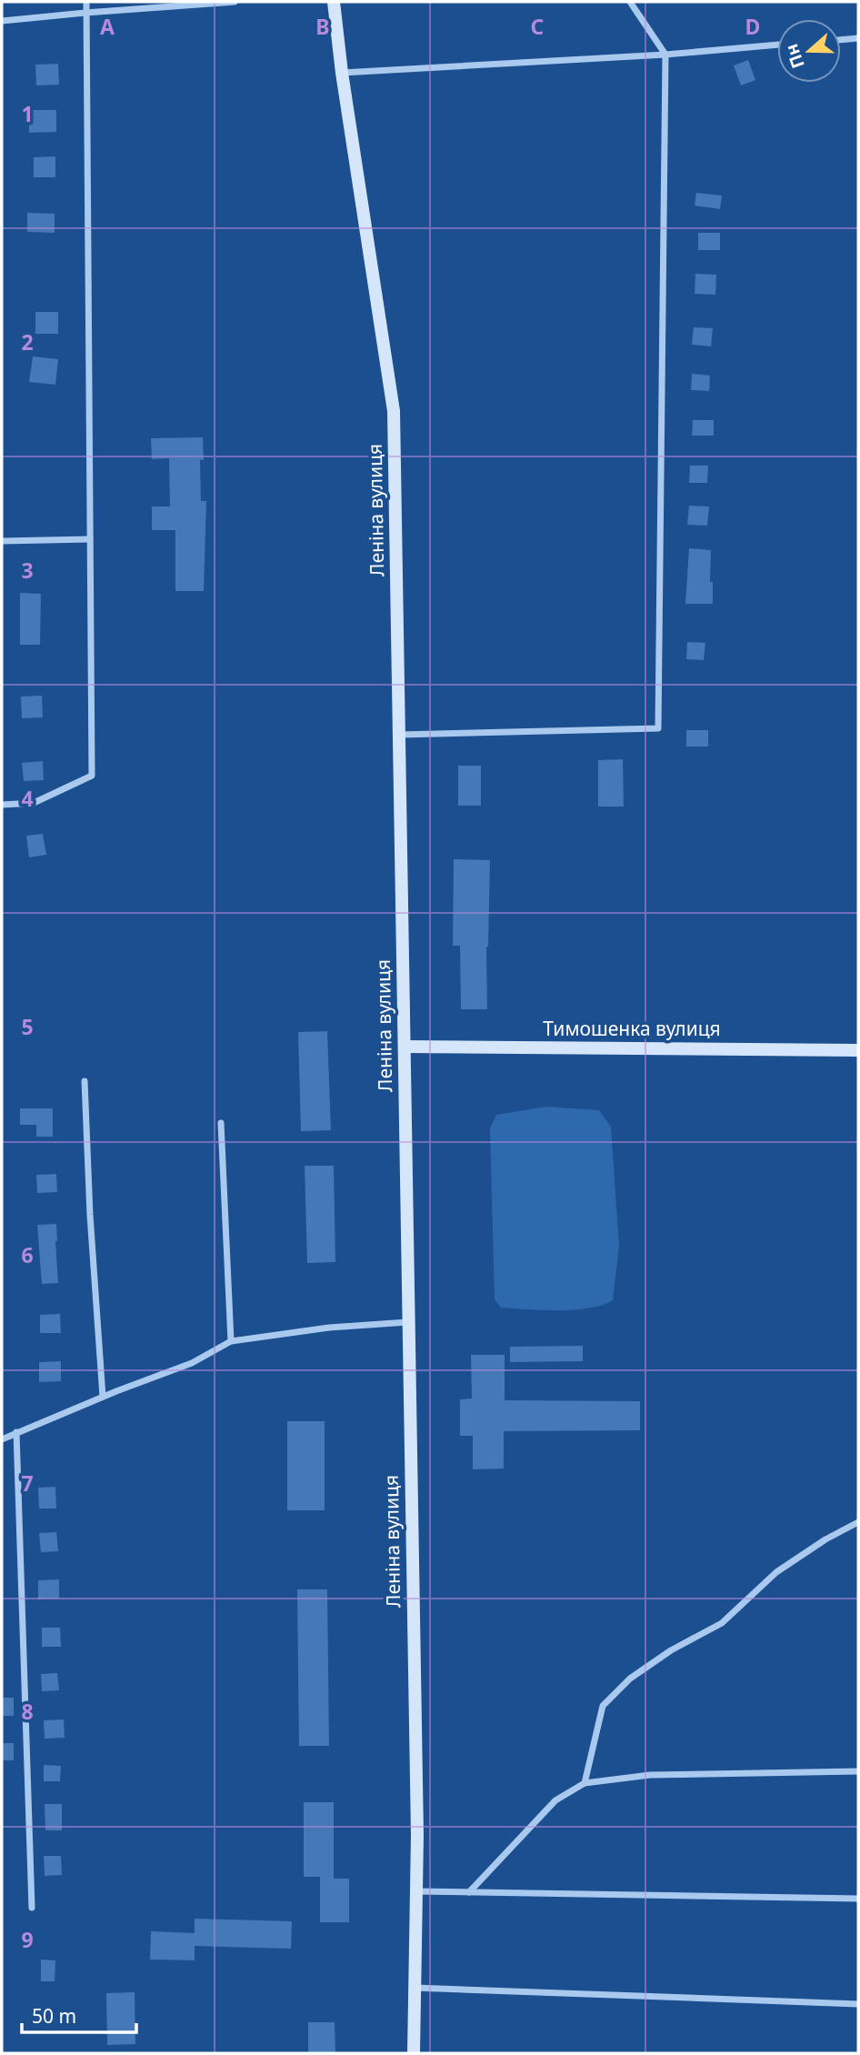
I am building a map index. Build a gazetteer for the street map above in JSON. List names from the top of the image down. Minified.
{"streets":{"street":["Леніна вулиця","Тимошенка вулиця"]},"crossings":[["Леніна вулиця","Тимошенка вулиця"]],"scale_bar":"50 m","north":"left","grid":{"columns":["A","B","C","D"],"rows":["1","2","3","4","5","6","7","8","9"]}}
